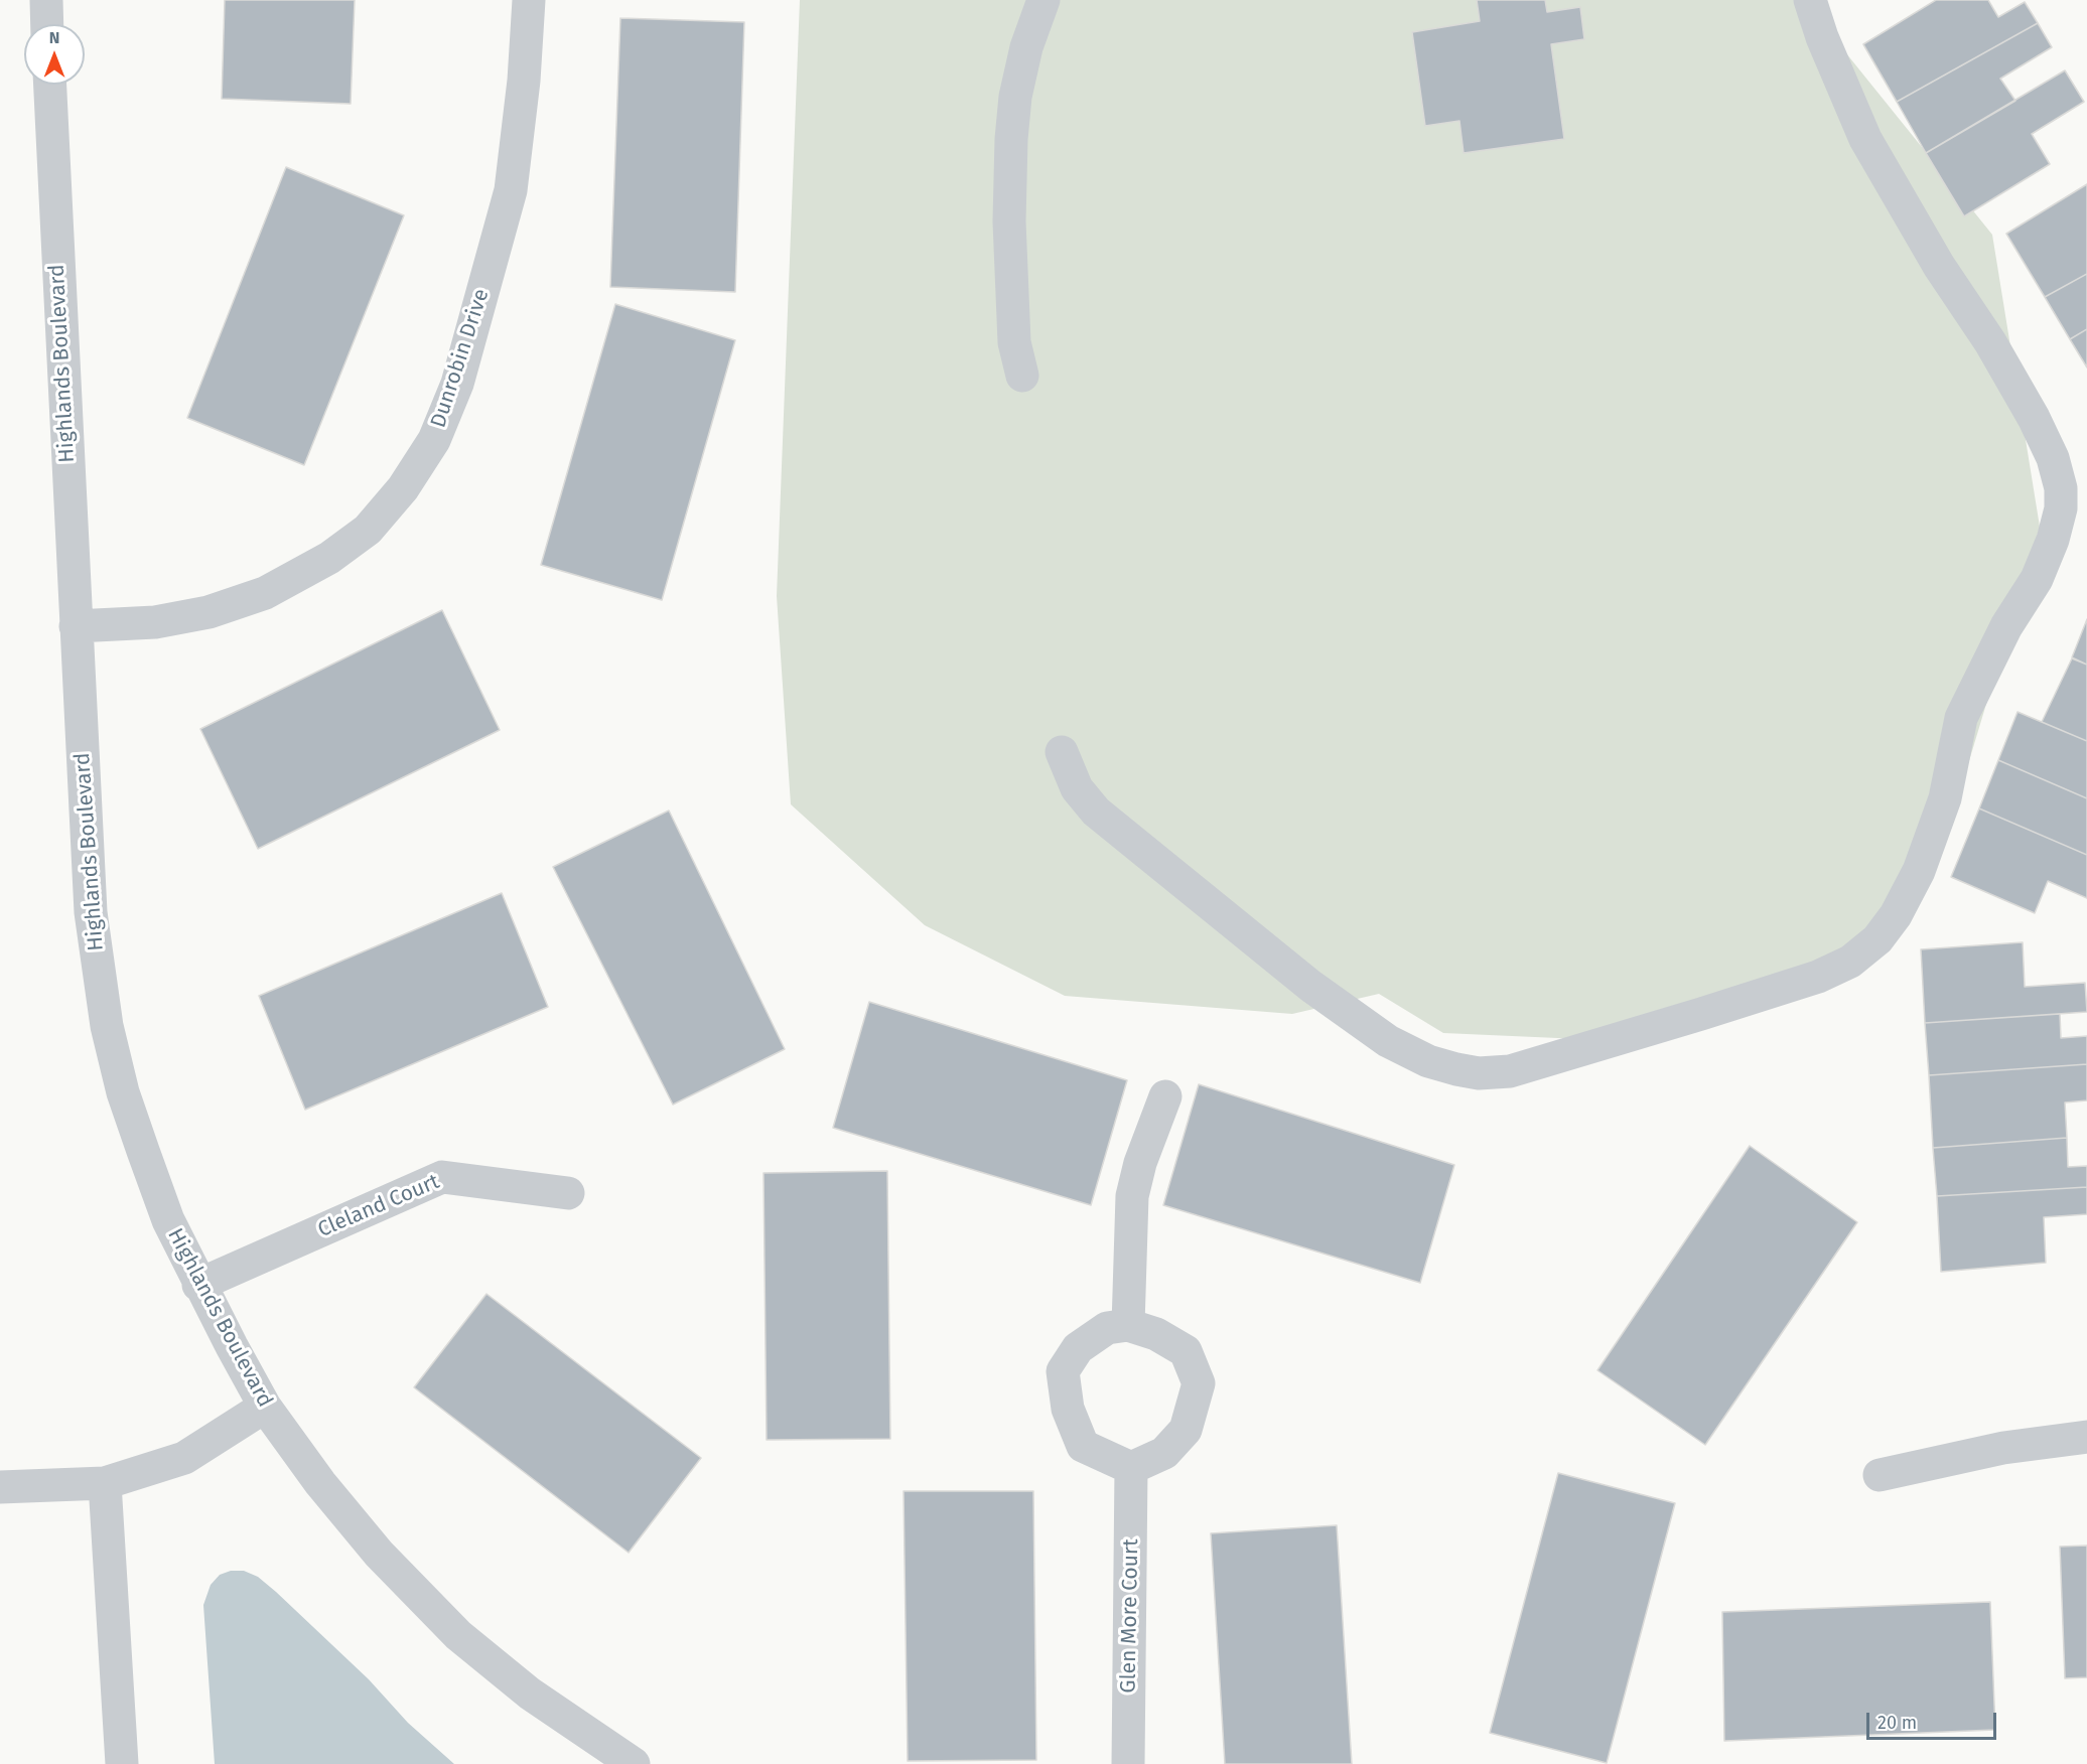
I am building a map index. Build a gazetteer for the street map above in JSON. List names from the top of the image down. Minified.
{"streets":{"street":["Dunrobin Drive","Highlands Boulevard","Cleland Court","Glen More Court"]},"crossings":[["Dunrobin Drive","Highlands Boulevard"],["Highlands Boulevard","Cleland Court"]],"scale_bar":"20 m","north":"top"}
